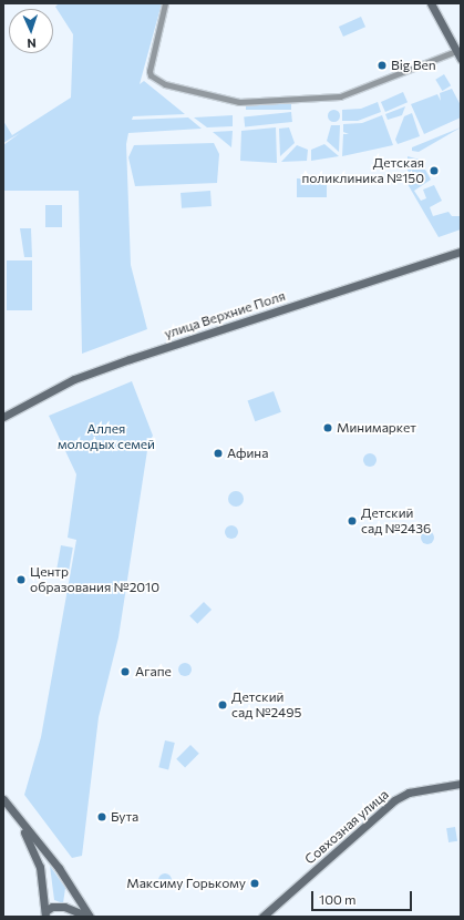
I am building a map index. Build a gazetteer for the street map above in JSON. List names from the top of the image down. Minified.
{"streets":{"main road":["улица Верхние Поля","Совхозная улица"]},"parks":["Аллея молодых семей"],"places":["Big Ben","Детская поликлиника №150","Минимаркет","Афина","Детский сад №2436","Центр образования №2010","Агапе","Детский сад №2495","Бута","Максиму Горькому"],"scale_bar":"100 m","north":"bottom"}
